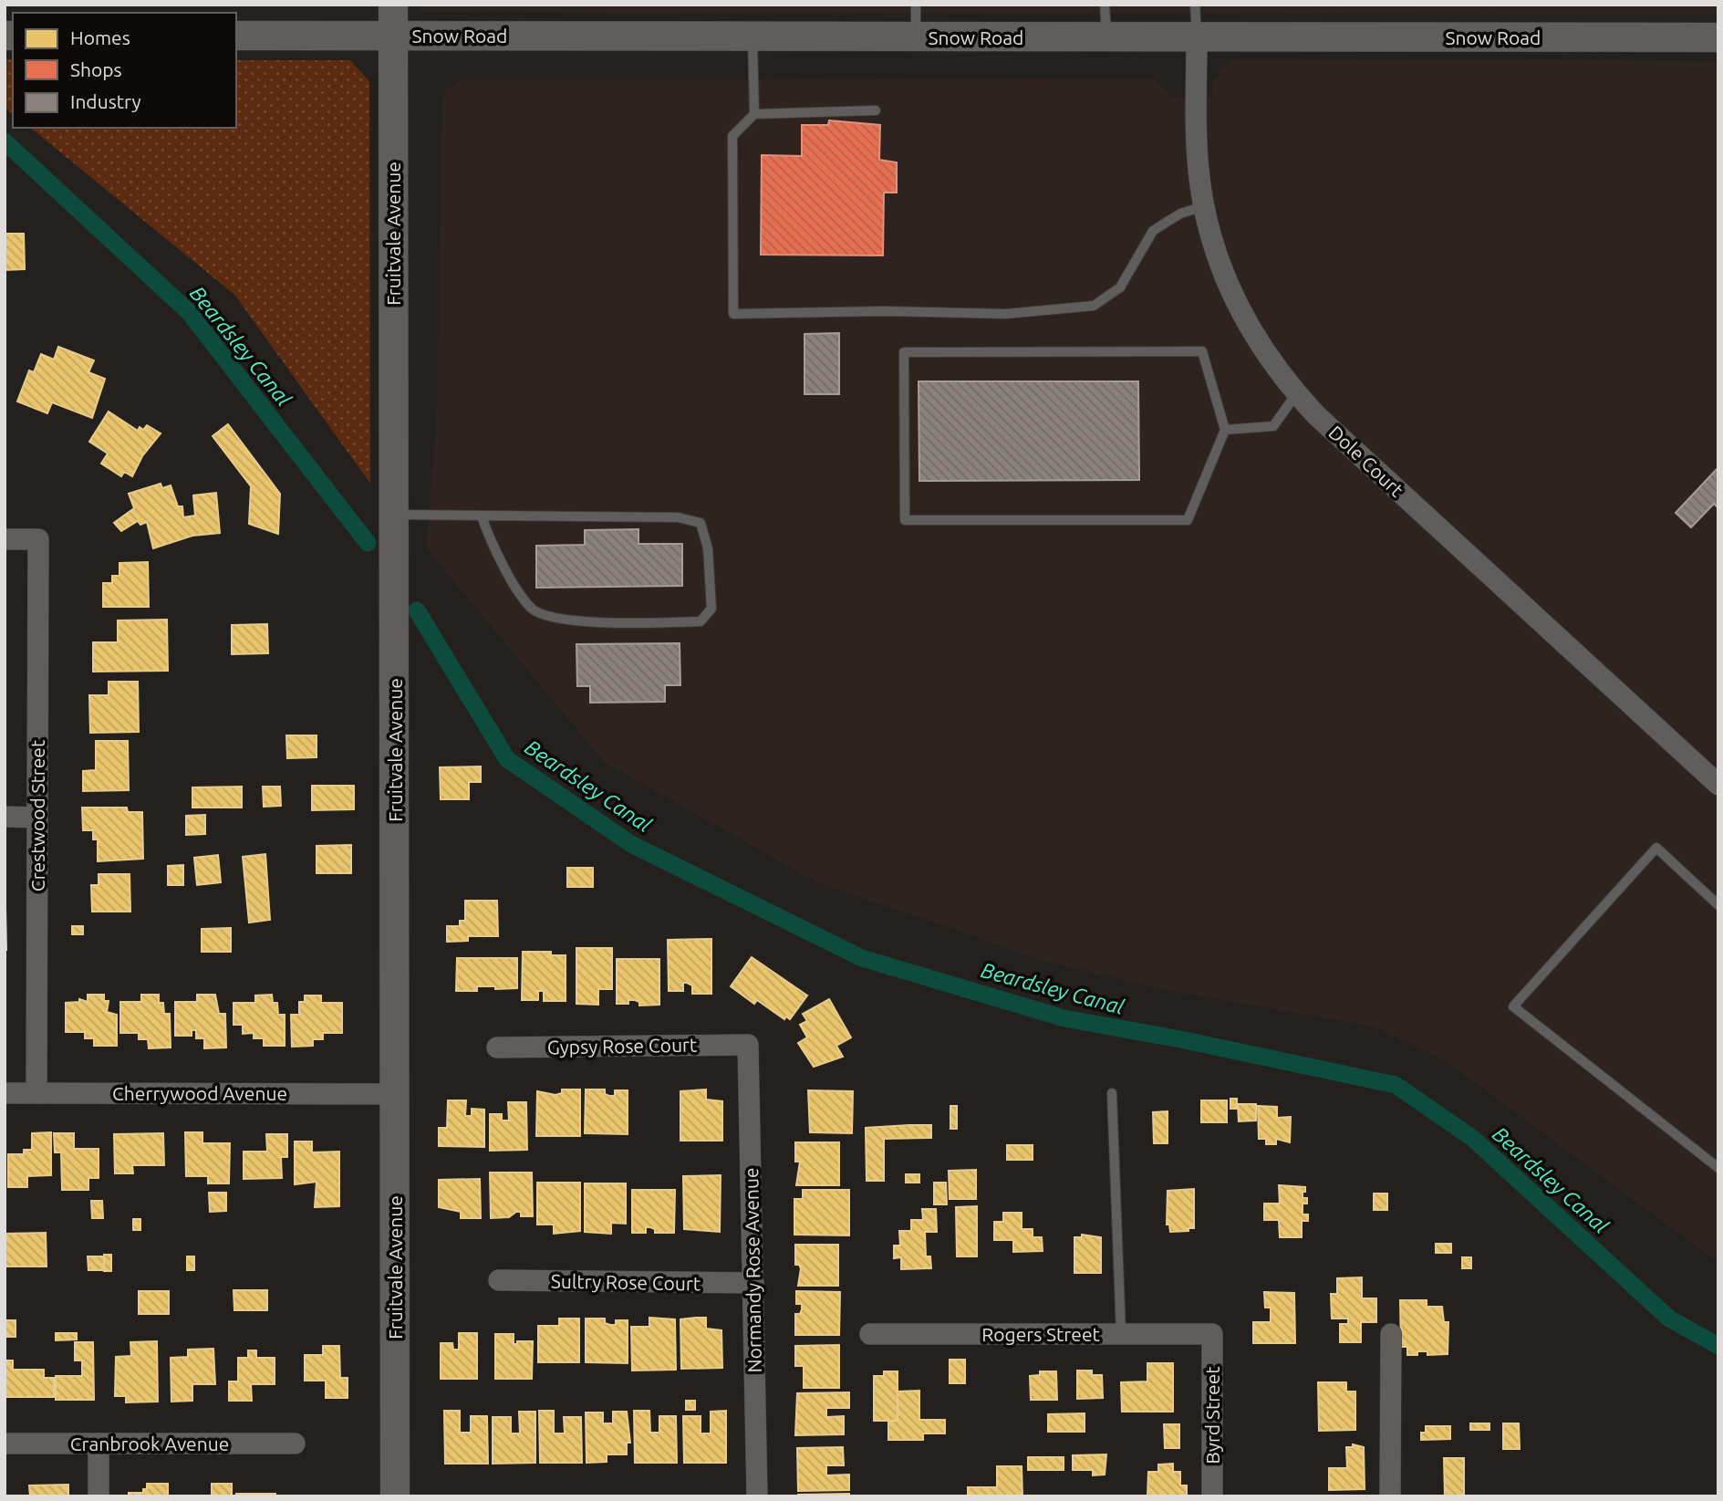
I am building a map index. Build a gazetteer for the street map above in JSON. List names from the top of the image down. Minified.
{"streets":{"main road":["Snow Road","Fruitvale Avenue"],"street":["Dole Court","Crestwood Street","Gypsy Rose Court","Cherrywood Avenue","Normandy Rose Avenue","Sultry Rose Court","Rogers Street","Byrd Street","Cranbrook Avenue"]},"crossings":[["Snow Road","Fruitvale Avenue"],["Snow Road","Dole Court"],["Fruitvale Avenue","Cherrywood Avenue"],["Crestwood Street","Cherrywood Avenue"],["Gypsy Rose Court","Normandy Rose Avenue"],["Normandy Rose Avenue","Sultry Rose Court"],["Rogers Street","Byrd Street"]],"water":["Beardsley Canal"],"legend":["Homes","Shops","Industry"]}
